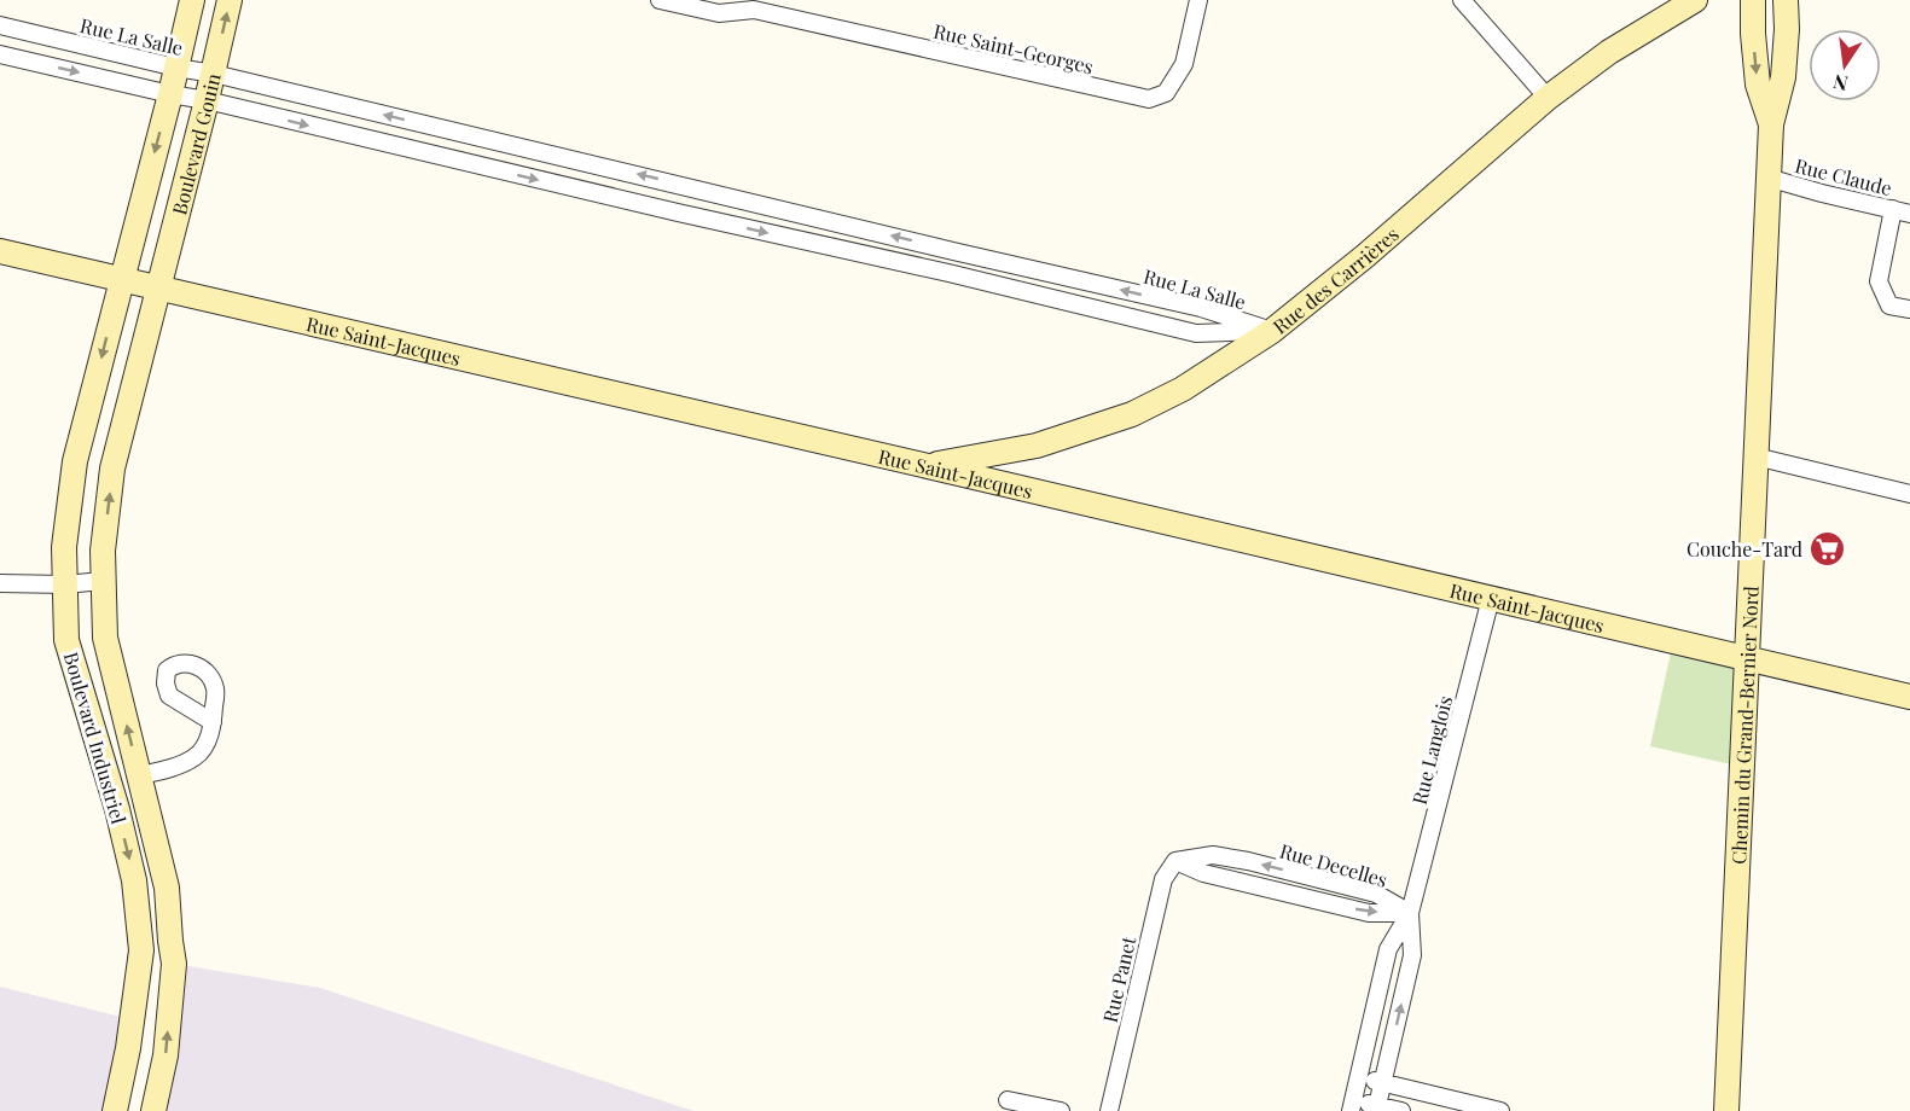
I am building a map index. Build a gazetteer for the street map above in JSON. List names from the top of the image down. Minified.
{"streets":{"street":["Rue La Salle","Rue Saint-Georges","Boulevard Gouin","Rue Claude","Rue des Carrières","Rue Saint-Jacques","Chemin du Grand-Bernier Nord","Boulevard Industriel","Rue Langlois","Rue Decelles","Rue Panet"]},"crossings":[["Rue La Salle","Boulevard Gouin"],["Rue La Salle","Rue des Carrières"],["Boulevard Gouin","Rue Saint-Jacques"],["Boulevard Gouin","Boulevard Industriel"],["Rue Claude","Chemin du Grand-Bernier Nord"],["Rue des Carrières","Rue Saint-Jacques"],["Rue Saint-Jacques","Chemin du Grand-Bernier Nord"],["Rue Saint-Jacques","Boulevard Industriel"],["Rue Saint-Jacques","Rue Langlois"],["Rue Langlois","Rue Decelles"],["Rue Decelles","Rue Panet"]],"places":{"supermarket":["Couche-Tard"]},"north":"bottom"}
